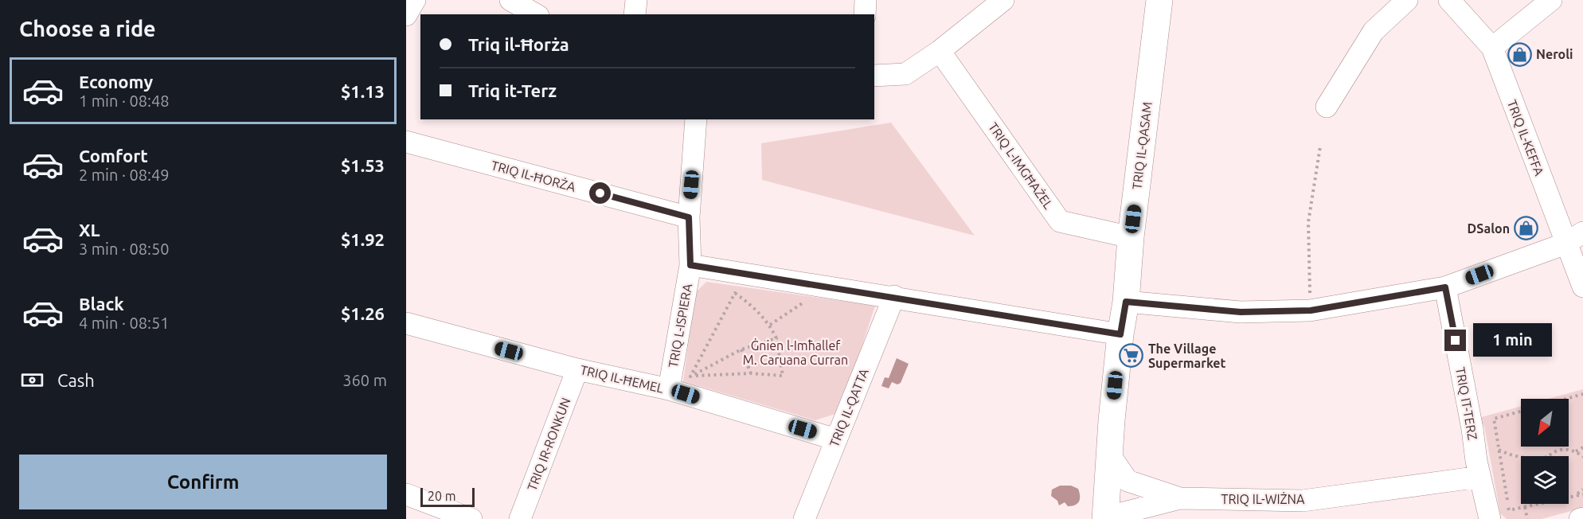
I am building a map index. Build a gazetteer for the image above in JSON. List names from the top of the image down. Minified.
{"streets":{"street":["TRIQ IL-KEFFA","TRIQ IL-QASAM","TRIQ L-IMGĦAŻEL","TRIQ IL-ĦORŻA","TRIQ L-ISPIERA","TRIQ IL-ĦEMEL","TRIQ IT-TERZ","TRIQ IL-QATTA","TRIQ IR-RONKUN","TRIQ IL-WIŻNA"]},"crossings":[["TRIQ IL-QASAM","TRIQ L-IMGĦAŻEL"],["TRIQ IL-QASAM","TRIQ IL-WIŻNA"],["TRIQ IL-ĦORŻA","TRIQ L-ISPIERA"],["TRIQ L-ISPIERA","TRIQ IL-ĦEMEL"],["TRIQ IL-ĦEMEL","TRIQ IL-QATTA"],["TRIQ IL-ĦEMEL","TRIQ IR-RONKUN"],["TRIQ IT-TERZ","TRIQ IL-WIŻNA"]],"parks":["Ġnien l-Imħallef M. Caruana Curran"],"places":{"shop":["Neroli","DSalon"],"supermarket":["The Village Supermarket"]},"scale_bar":"20 m","north":"bottom left","page":{"heading":"Choose a ride","banner":["Triq il-Ħorża","Triq it-Terz"],"list":[{"name":"Economy","note":"1 min · 08:48","value":"$1.13"},{"name":"Comfort","note":"2 min · 08:49","value":"$1.53"},{"name":"XL","note":"3 min · 08:50","value":"$1.92"},{"name":"Black","note":"4 min · 08:51","value":"$1.26"}],"bubble":"1 min","pay":["Cash","360 m"],"buttons":"Confirm","scale":"20 m"}}
